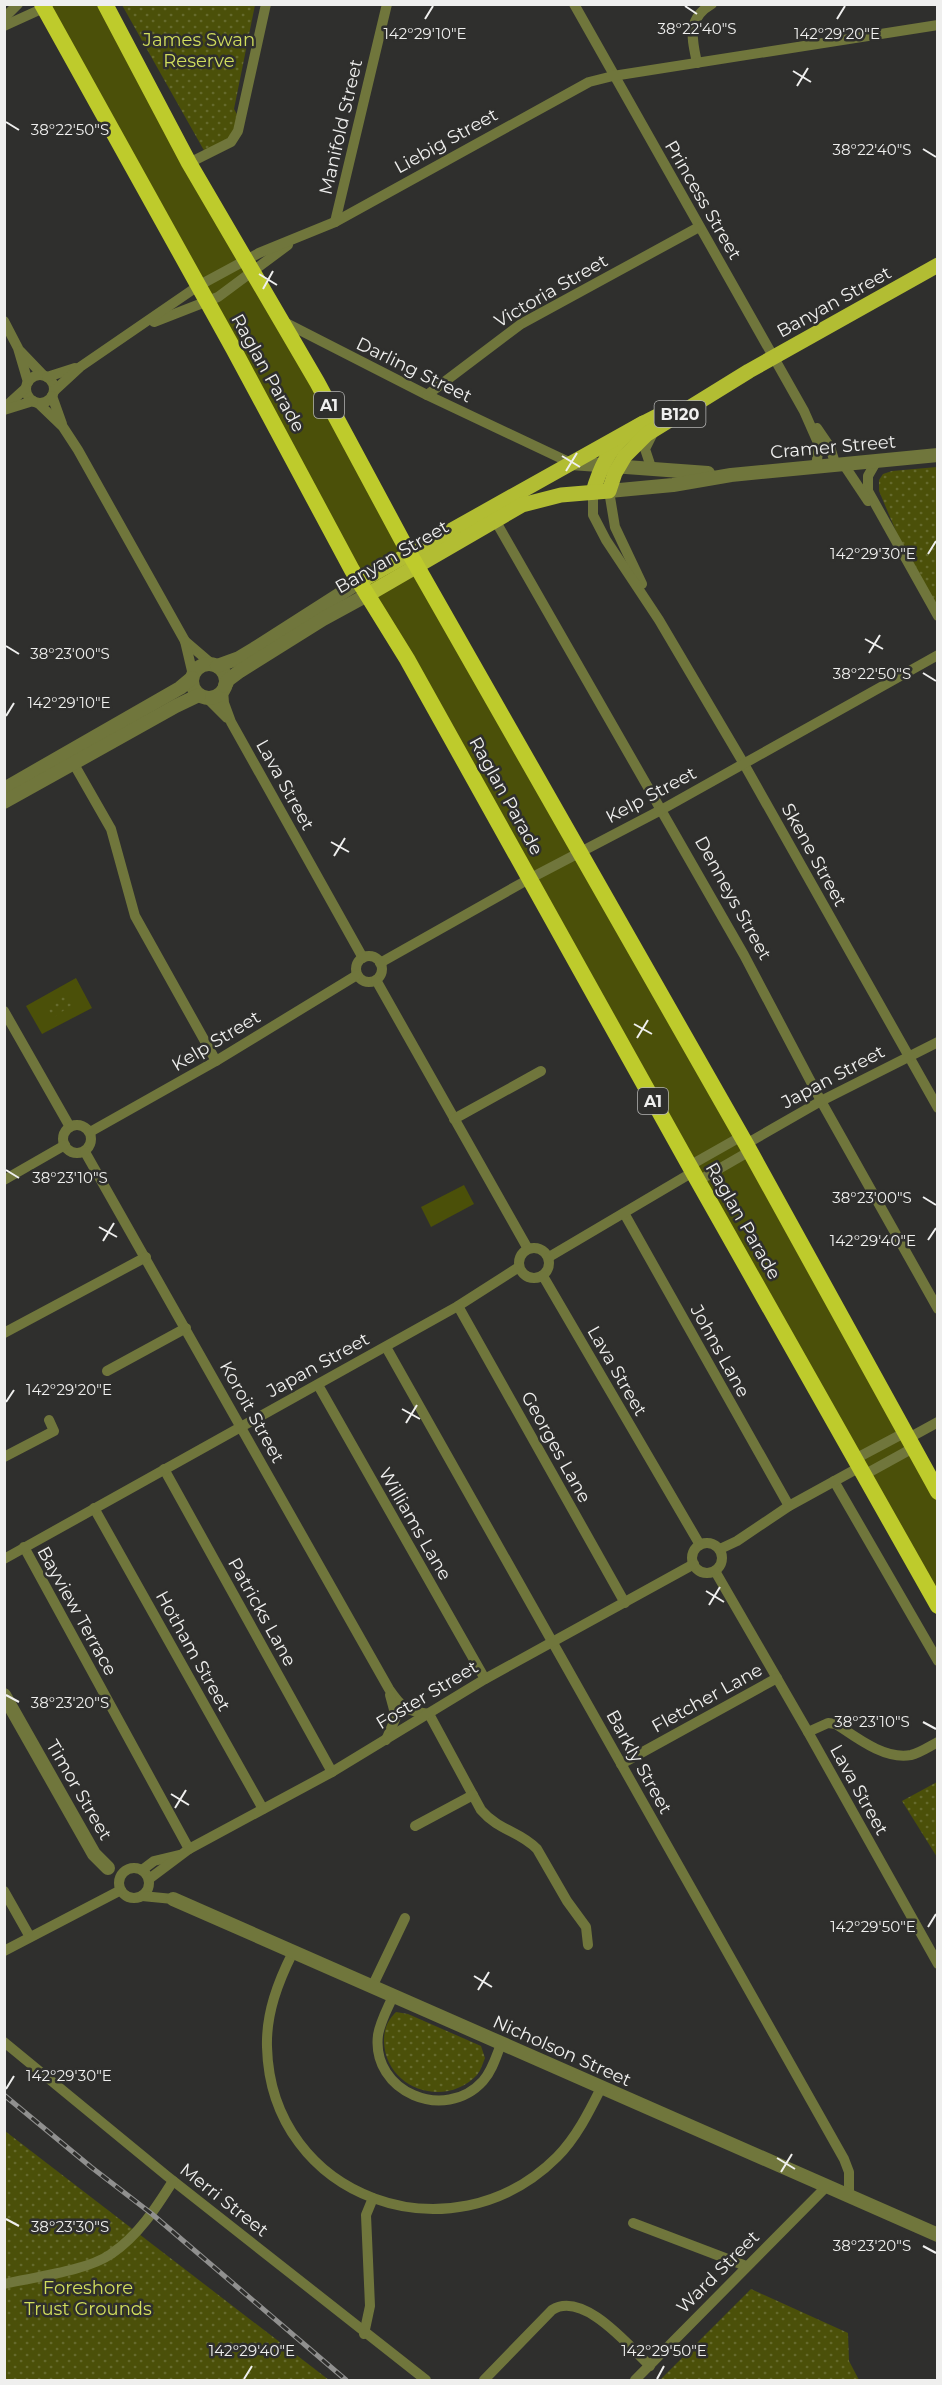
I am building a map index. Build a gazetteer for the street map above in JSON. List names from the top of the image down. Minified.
{"streets":{"highway":["Raglan Parade","A1"],"main road":["Banyan Street","B120"],"street":["Manifold Street","Liebig Street","Princess Street","Victoria Street","Darling Street","Cramer Street","Lava Street","Kelp Street","Skene Street","Denneys Street","Japan Street","Johns Lane","Koroit Street","Georges Lane","Williams Lane","Bayview Terrace","Patricks Lane","Hotham Street","Foster Street","Fletcher Lane","Barkly Street","Timor Street","Nicholson Street","Merri Street","Ward Street"]},"crossings":[["Manifold Street","Liebig Street"],["Liebig Street","Princess Street"],["Liebig Street","Raglan Parade"],["Princess Street","Victoria Street"],["Princess Street","Banyan Street"],["Princess Street","Cramer Street"],["Victoria Street","Darling Street"],["Banyan Street","Darling Street"],["Banyan Street","Raglan Parade"],["Banyan Street","B120"],["Banyan Street","Cramer Street"],["Banyan Street","Lava Street"],["Banyan Street","Skene Street"],["Banyan Street","Denneys Street"],["Darling Street","Raglan Parade"],["Darling Street","B120"],["Raglan Parade","Kelp Street"],["Raglan Parade","Japan Street"],["B120","Cramer Street"],["Cramer Street","Skene Street"],["Lava Street","Kelp Street"],["Lava Street","Japan Street"],["Lava Street","Foster Street"],["Lava Street","Fletcher Lane"],["Kelp Street","Skene Street"],["Kelp Street","Denneys Street"],["Kelp Street","Koroit Street"],["Skene Street","Japan Street"],["Denneys Street","Japan Street"],["Japan Street","Johns Lane"],["Japan Street","Koroit Street"],["Japan Street","Georges Lane"],["Japan Street","Williams Lane"],["Japan Street","Bayview Terrace"],["Japan Street","Patricks Lane"],["Japan Street","Hotham Street"],["Japan Street","Barkly Street"],["Koroit Street","Foster Street"],["Georges Lane","Foster Street"],["Williams Lane","Foster Street"],["Bayview Terrace","Foster Street"],["Patricks Lane","Foster Street"],["Hotham Street","Foster Street"],["Foster Street","Barkly Street"],["Foster Street","Timor Street"],["Foster Street","Nicholson Street"],["Fletcher Lane","Barkly Street"],["Barkly Street","Nicholson Street"],["Timor Street","Nicholson Street"],["Nicholson Street","Ward Street"]],"parks":["James Swan Reserve","Foreshore Trust Grounds"],"coordinates":["38°22'40\"S","142°29'10\"E","142°29'20\"E","38°22'50\"S","142°29'30\"E","38°23'00\"S","38°23'10\"S","142°29'40\"E","38°23'20\"S","142°29'50\"E","38°23'30\"S"]}
